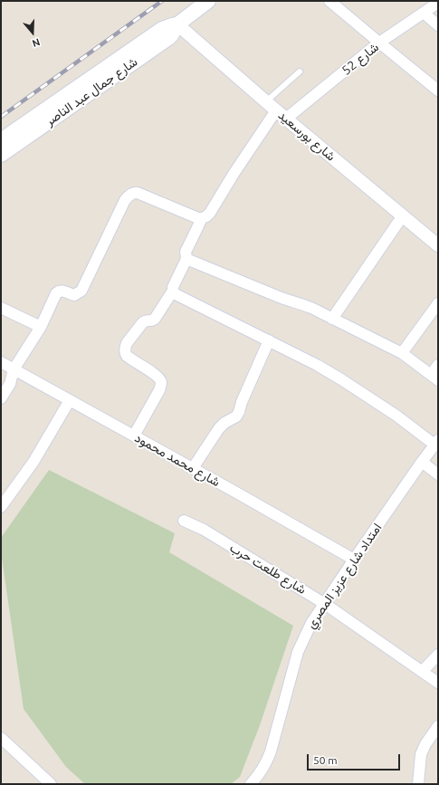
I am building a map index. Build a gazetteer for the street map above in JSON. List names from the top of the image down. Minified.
{"streets":{"main road":["شارع جمال عبد الناصر"],"street":["شارع 52","شارع بورسعيد","شارع محمد محمود","شارع طلعت حرب","امتداد شارع عزيز المصري"]},"crossings":[["شارع 52","شارع بورسعيد"],["شارع 52","شارع محمد محمود"],["شارع جمال عبد الناصر","شارع بورسعيد"],["شارع محمد محمود","امتداد شارع عزيز المصري"],["شارع طلعت حرب","امتداد شارع عزيز المصري"]],"scale_bar":"50 m","north":"bottom"}
